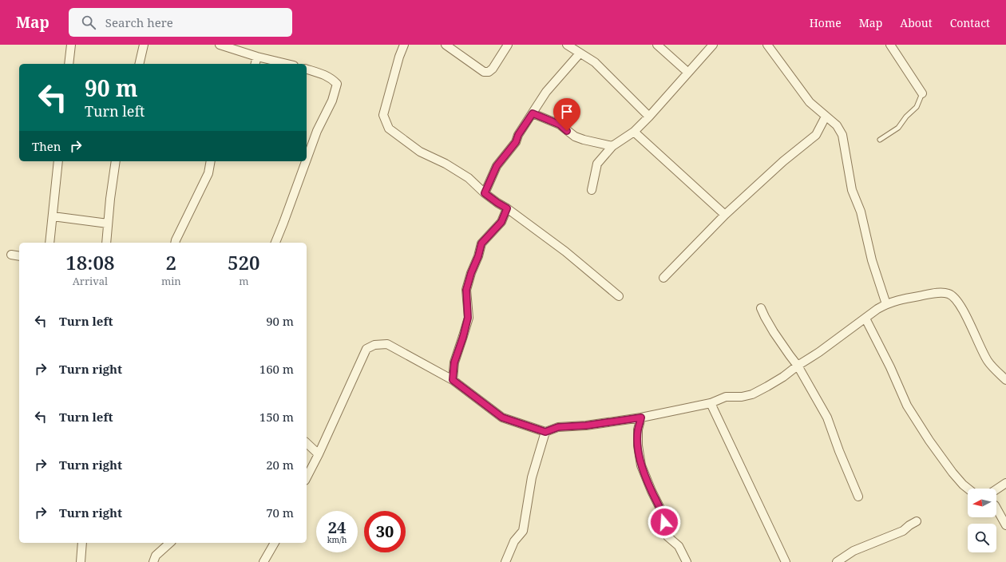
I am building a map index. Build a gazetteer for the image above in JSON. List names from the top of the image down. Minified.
{"north":"left","page":{"header":"Map","search":"Search here","nav":["Home","Map","About","Contact"],"turn":["90 m","Turn left"],"then":"Then","eta":["18:08","Arrival","2","min","520","m"],"list":[{"name":"Turn left","value":"90 m"},{"name":"Turn right","value":"160 m"},{"name":"Turn left","value":"150 m"},{"name":"Turn right","value":"20 m"},{"name":"Turn right","value":"70 m"}],"speed":"24 km/h","limit":"30"}}
